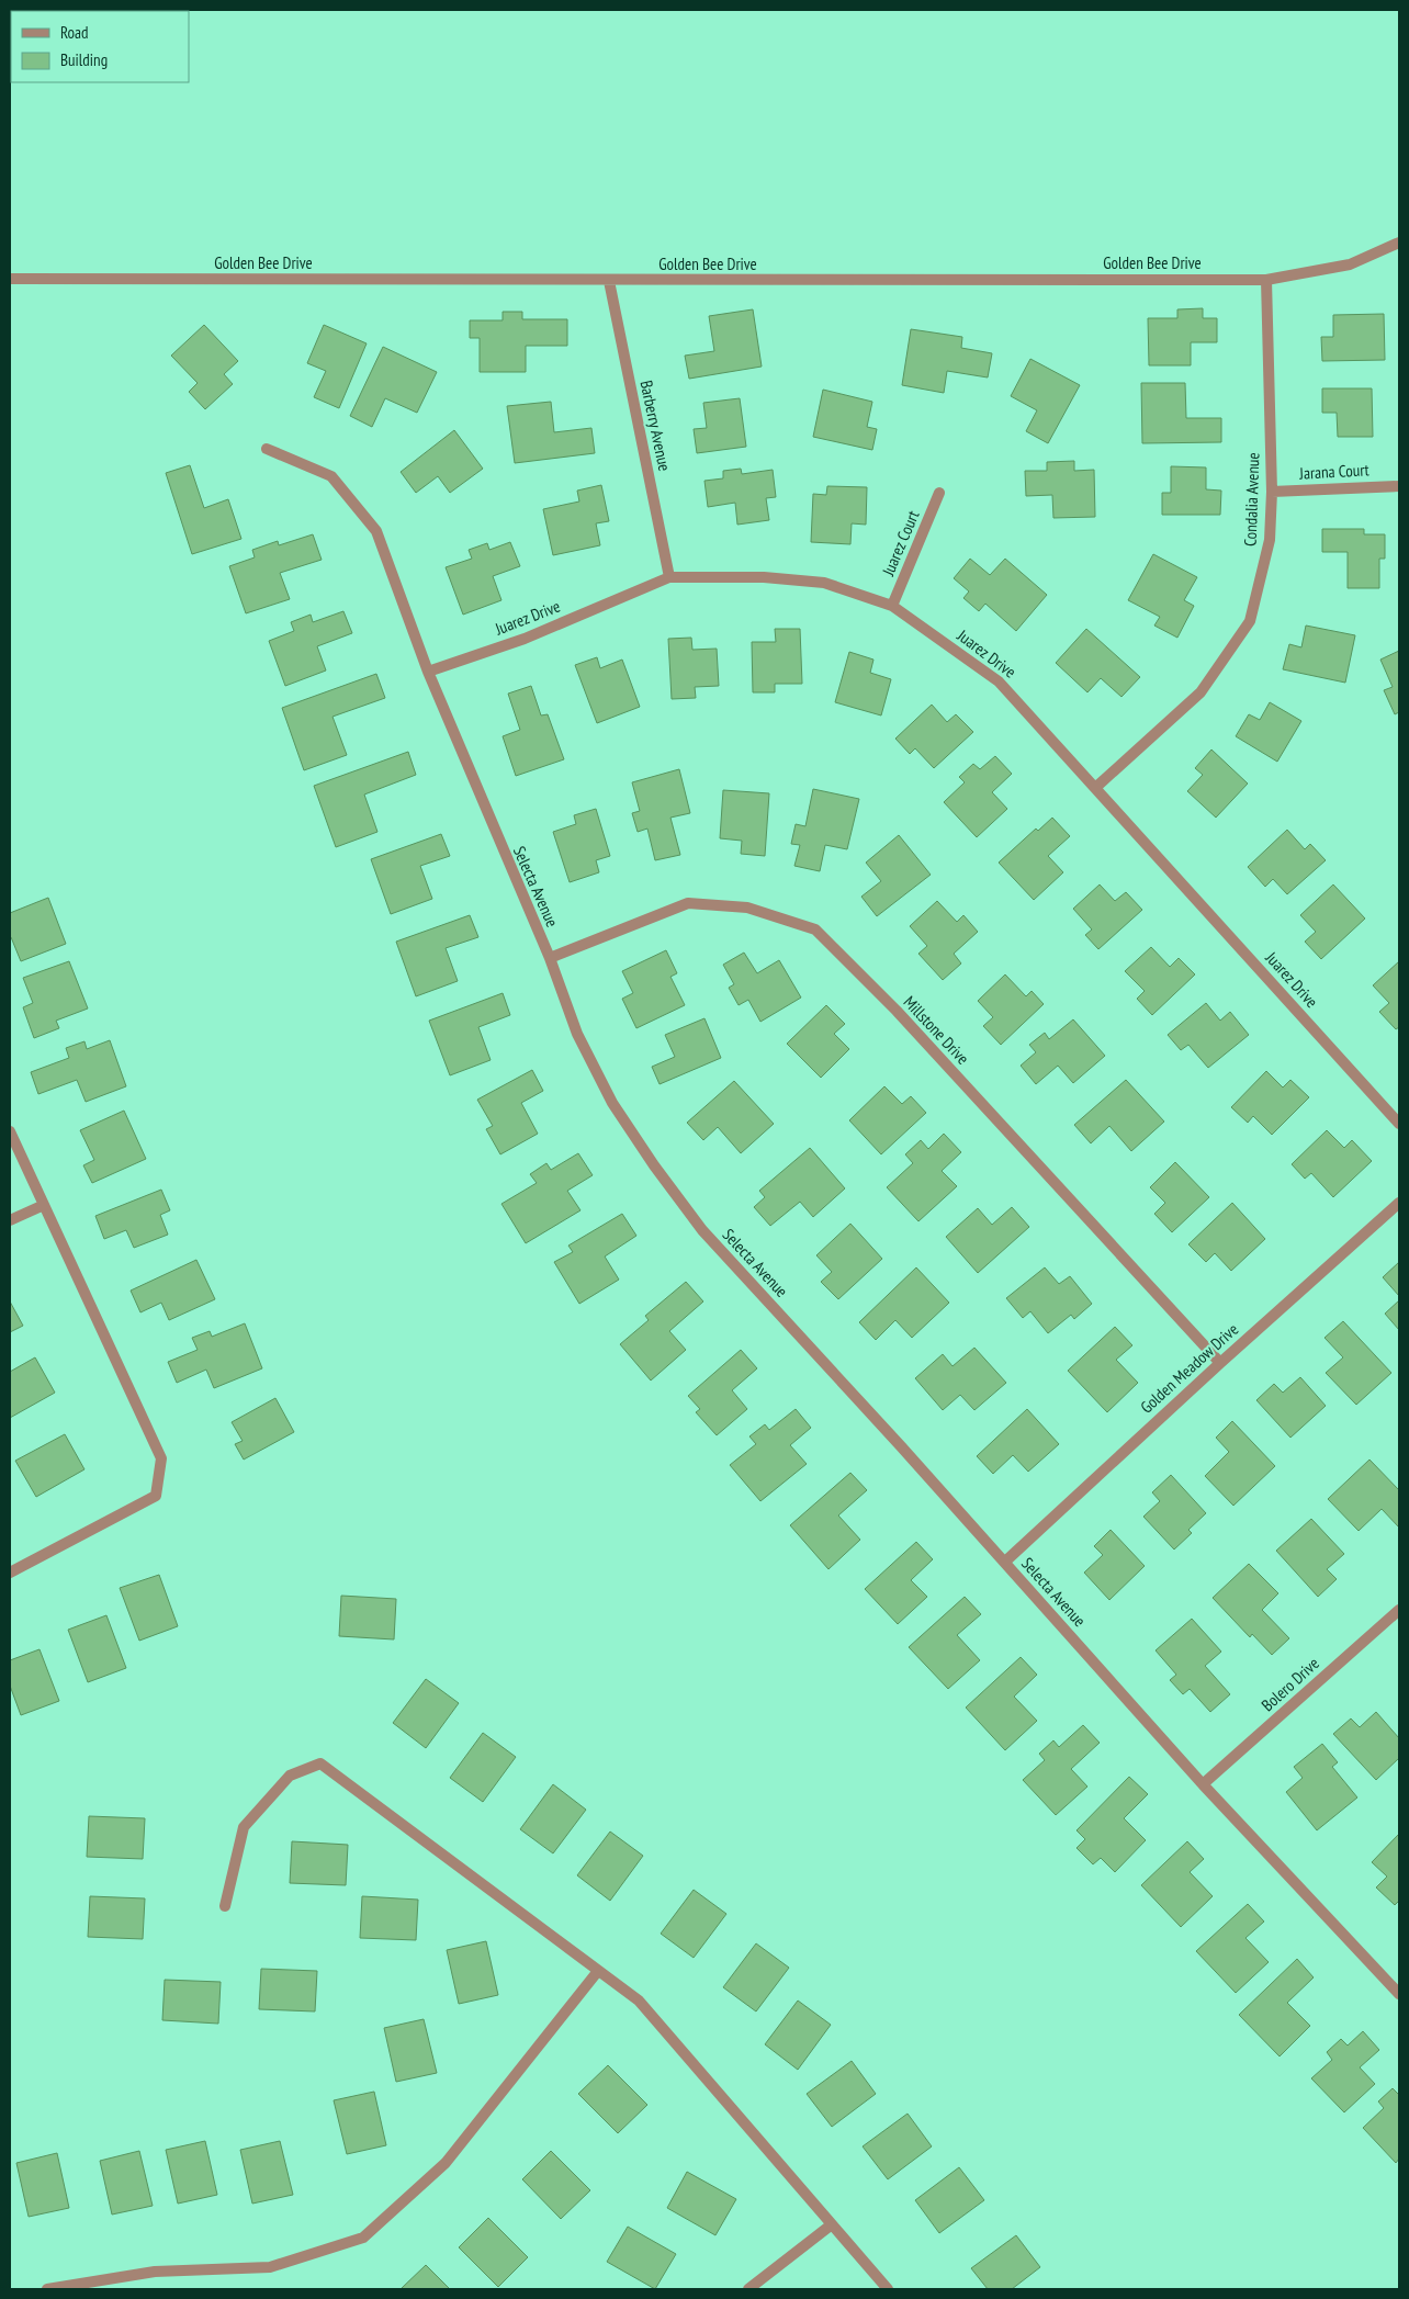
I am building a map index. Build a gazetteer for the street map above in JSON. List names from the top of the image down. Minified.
{"streets":{"street":["Golden Bee Drive","Barberry Avenue","Jarana Court","Condalia Avenue","Juarez Court","Juarez Drive","Selecta Avenue","Millstone Drive","Golden Meadow Drive","Bolero Drive"]},"crossings":[["Golden Bee Drive","Barberry Avenue"],["Golden Bee Drive","Condalia Avenue"],["Barberry Avenue","Juarez Drive"],["Jarana Court","Condalia Avenue"],["Condalia Avenue","Juarez Drive"],["Juarez Court","Juarez Drive"],["Juarez Drive","Selecta Avenue"],["Selecta Avenue","Millstone Drive"],["Selecta Avenue","Golden Meadow Drive"],["Selecta Avenue","Bolero Drive"],["Millstone Drive","Golden Meadow Drive"]],"legend":["Road","Building"]}
